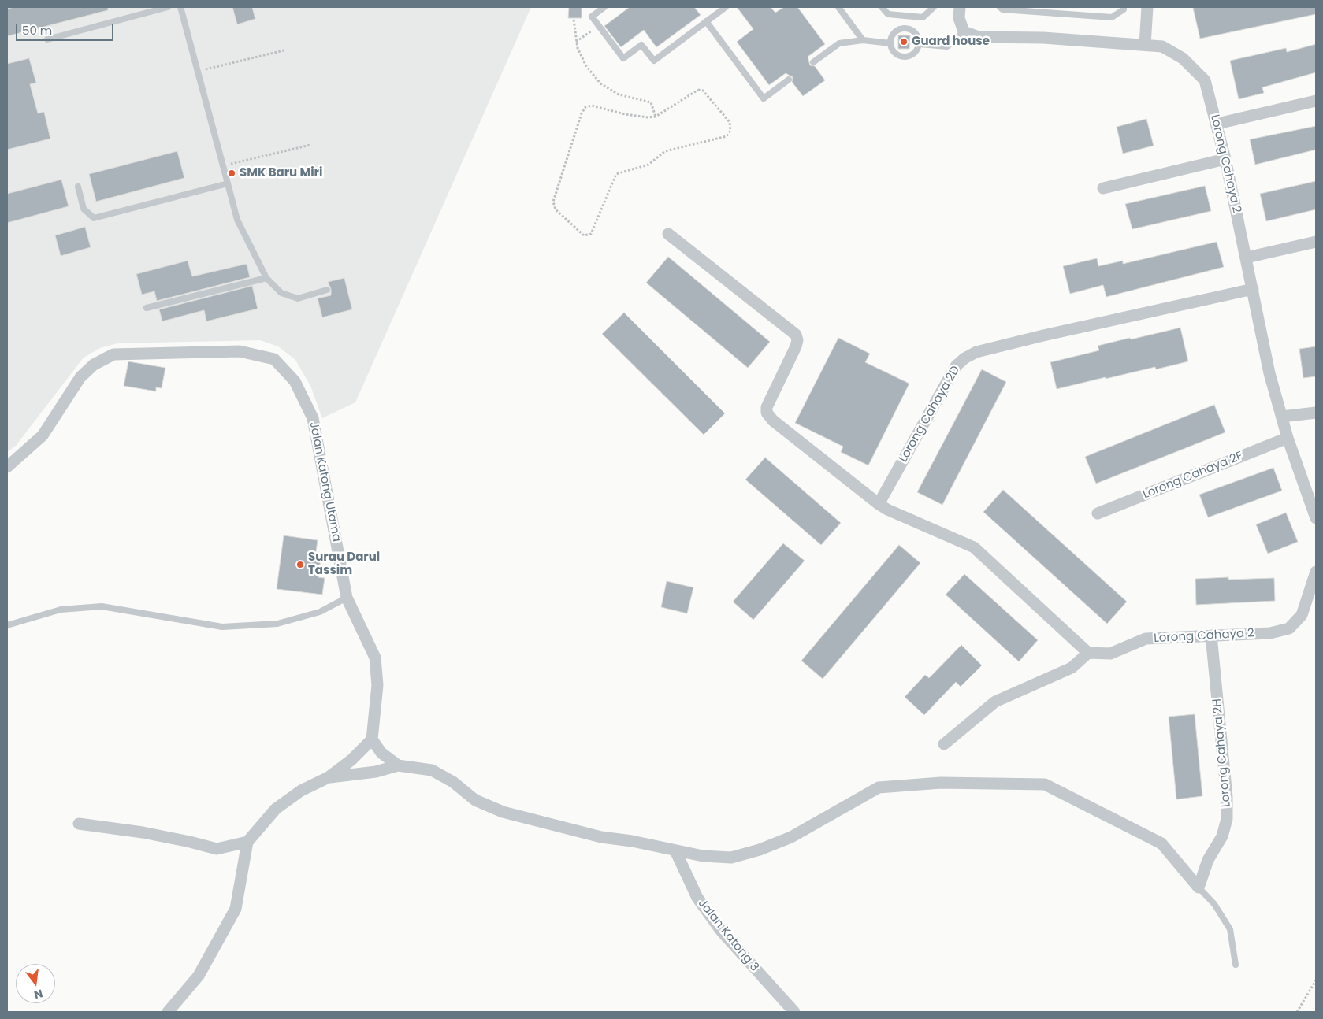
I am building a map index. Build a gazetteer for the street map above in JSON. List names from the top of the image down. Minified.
{"streets":{"street":["Lorong Cahaya 2","Lorong Cahaya 2D","Lorong Cahaya 2F","Jalan Katong Utama","Lorong Cahaya 2H","Jalan Katong 3"]},"crossings":[["Lorong Cahaya 2","Lorong Cahaya 2D"],["Lorong Cahaya 2","Lorong Cahaya 2F"],["Lorong Cahaya 2","Lorong Cahaya 2H"]],"places":["Guard house","SMK Baru Miri","Surau Darul Tassim"],"scale_bar":"50 m","north":"bottom"}
